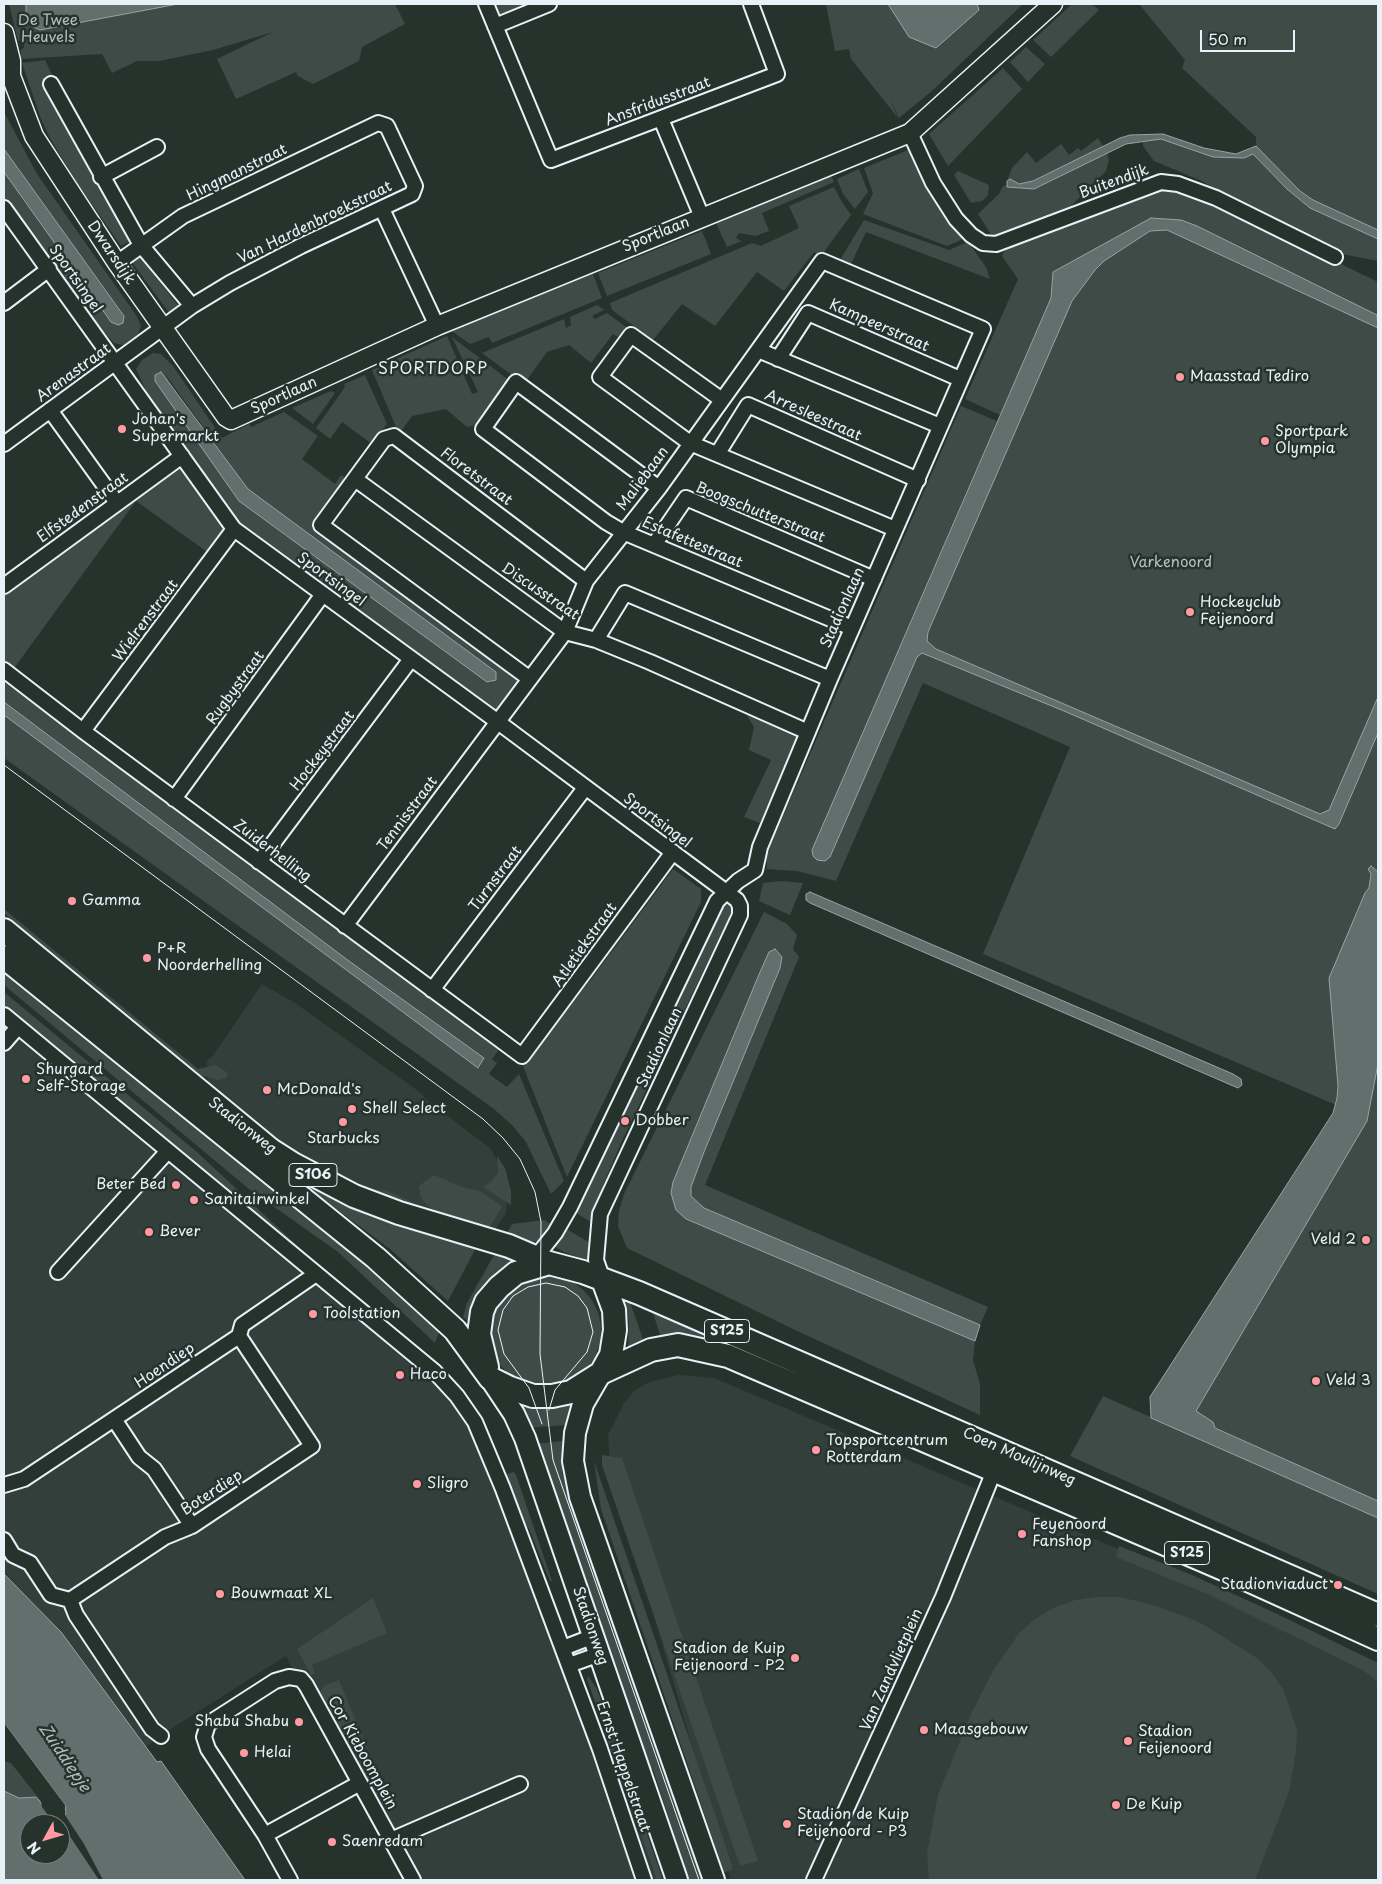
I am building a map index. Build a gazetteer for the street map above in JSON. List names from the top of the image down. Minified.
{"streets":{"main road":["Stadionweg","S106","S125","Coen Moulijnweg"],"street":["Ansfridusstraat","Hingmanstraat","Buitendijk","Van Hardenbroekstraat","Sportlaan","Dwarsdijk","Sportsingel","Kampeerstraat","Arenastraat","Arresleestraat","Floretstraat","Maliebaan","Elfstedenstraat","Boogschutterstraat","Estafettestraat","Discusstraat","Stadionlaan","Wielrenstraat","Rugbystraat","Hockeystraat","Tennisstraat","Zuiderhelling","Turnstraat","Atletiekstraat","Hoendiep","Boterdiep","Van Zandvlietplein","Cor Kieboomplein","Ernst Happelstraat"]},"crossings":[["Hingmanstraat","Van Hardenbroekstraat"],["Hingmanstraat","Dwarsdijk"],["Buitendijk","Sportlaan"],["Van Hardenbroekstraat","Dwarsdijk"],["Van Hardenbroekstraat","Arenastraat"],["Sportlaan","Dwarsdijk"],["Dwarsdijk","Arenastraat"],["Sportsingel","Arenastraat"],["Sportsingel","Maliebaan"],["Sportsingel","Elfstedenstraat"],["Sportsingel","Stadionlaan"],["Sportsingel","Wielrenstraat"],["Sportsingel","Rugbystraat"],["Sportsingel","Hockeystraat"],["Sportsingel","Tennisstraat"],["Sportsingel","Turnstraat"],["Sportsingel","Atletiekstraat"],["Kampeerstraat","Stadionlaan"],["Arresleestraat","Stadionlaan"],["Floretstraat","Maliebaan"],["Floretstraat","Discusstraat"],["Maliebaan","Estafettestraat"],["Maliebaan","Discusstraat"],["Maliebaan","Stadionlaan"],["Maliebaan","Tennisstraat"],["Boogschutterstraat","Estafettestraat"],["Boogschutterstraat","Stadionlaan"],["Estafettestraat","Stadionlaan"],["Discusstraat","Stadionlaan"],["Stadionlaan","Stadionweg"],["Stadionlaan","Coen Moulijnweg"],["Wielrenstraat","Zuiderhelling"],["Rugbystraat","Zuiderhelling"],["Hockeystraat","Zuiderhelling"],["Tennisstraat","Zuiderhelling"],["Zuiderhelling","Turnstraat"],["Zuiderhelling","Atletiekstraat"],["Stadionweg","Coen Moulijnweg"],["Hoendiep","Boterdiep"],["Hoendiep","Ernst Happelstraat"],["Coen Moulijnweg","Van Zandvlietplein"]],"districts":["SPORTDORP"],"water":["Zuiddiepje"],"parks":["De Twee Heuvels","Varkenoord"],"places":["Maasstad Tediro","Johan's Supermarkt","Sportpark Olympia","Hockeyclub Feijenoord","Gamma","P+R Noorderhelling","Shurgard Self-Storage","McDonald's","Shell Select","Dobber","Starbucks","Beter Bed","Sanitairwinkel","Bever","Veld 2","Toolstation","Haco","Veld 3","Topsportcentrum Rotterdam","Sligro","Feyenoord Fanshop","Stadionviaduct","Bouwmaat XL","Stadion de Kuip Feijenoord - P2","Shabu Shabu","Maasgebouw","Stadion Feijenoord","Helai","De Kuip","Stadion de Kuip Feijenoord - P3","Saenredam"],"scale_bar":"50 m","north":"bottom left"}
